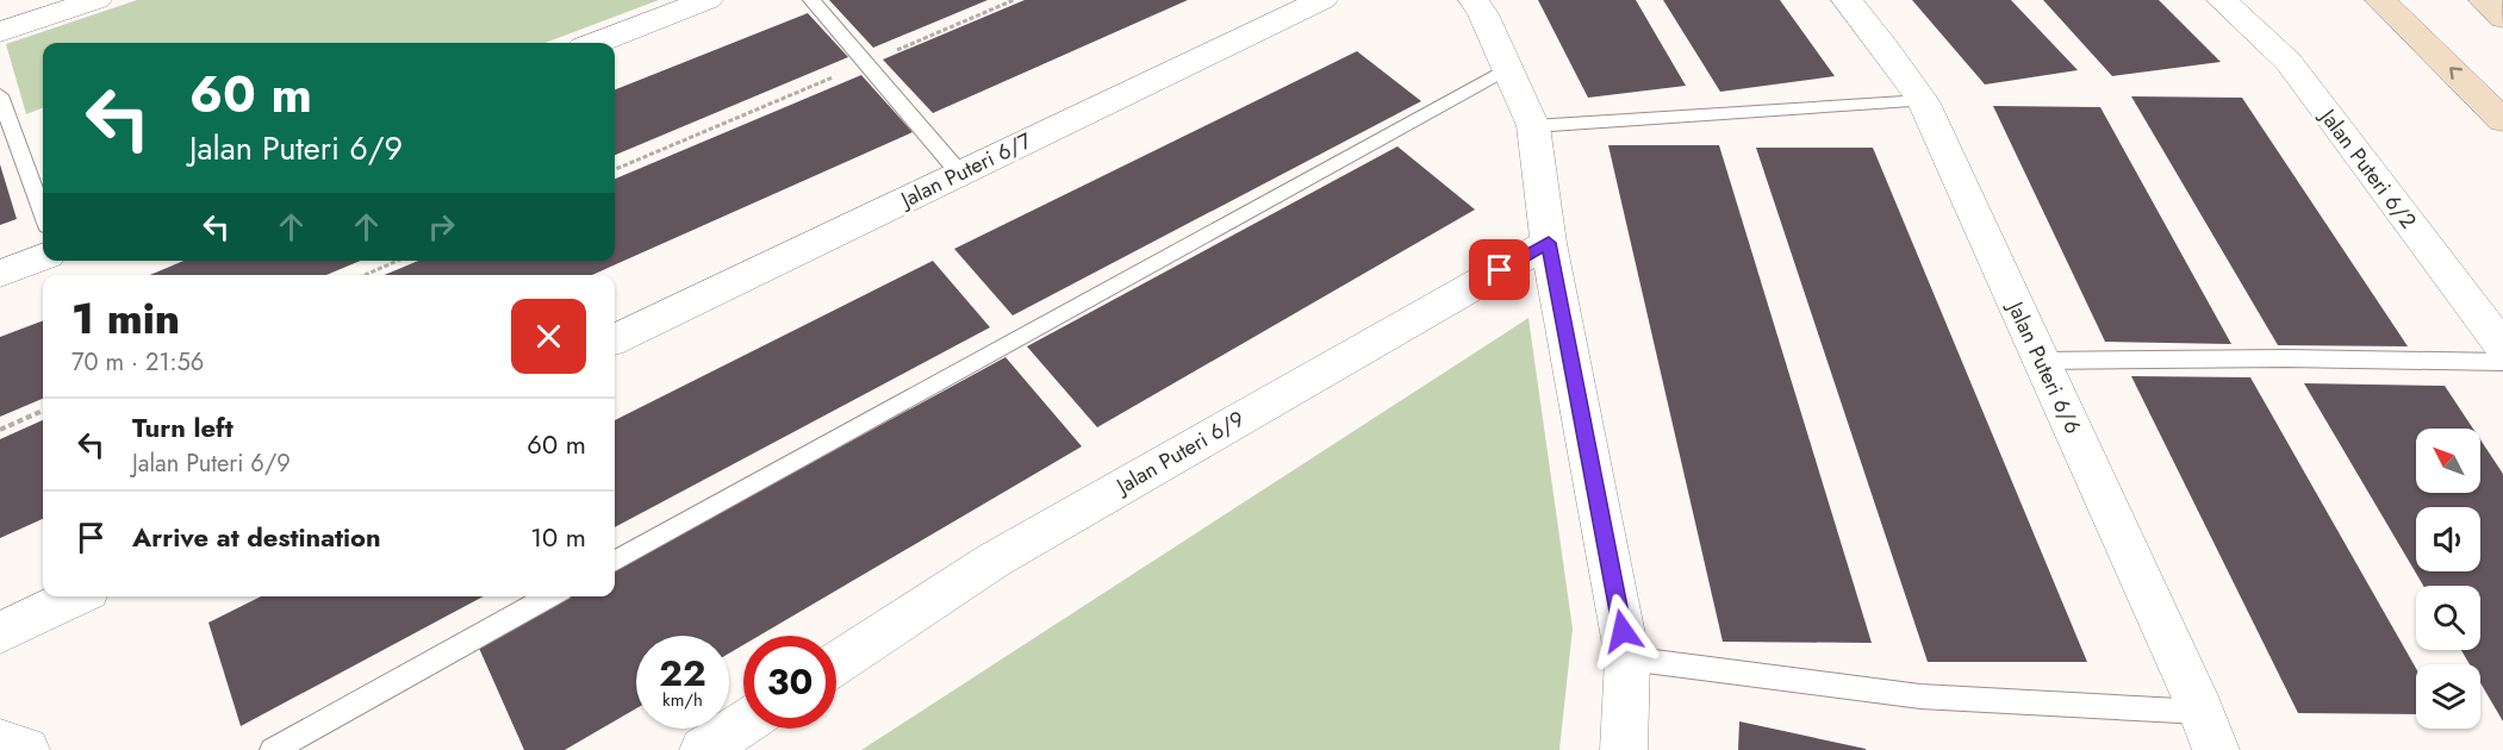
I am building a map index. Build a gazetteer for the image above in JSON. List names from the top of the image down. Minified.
{"streets":{"street":["Jalan Puteri 6/2","Jalan Puteri 6/7","Jalan Puteri 6/6","Jalan Puteri 6/9"]},"north":"top left","page":{"turn":["60 m","Jalan Puteri 6/9"],"heading":["1 min","70 m · 21:56"],"list":[{"name":"Turn left","note":"Jalan Puteri 6/9","value":"60 m"},{"name":"Arrive at destination","value":"10 m"}],"speed":"22 km/h","limit":"30"}}
